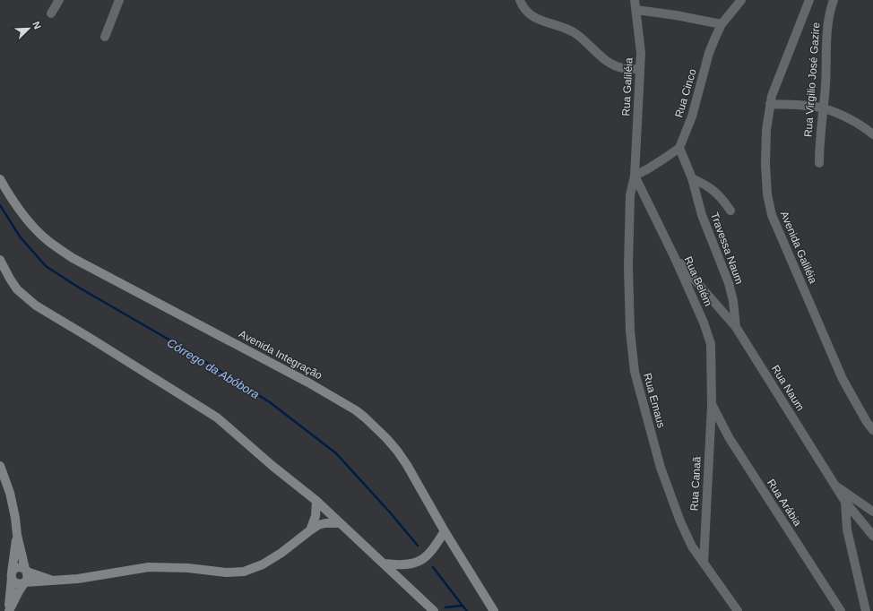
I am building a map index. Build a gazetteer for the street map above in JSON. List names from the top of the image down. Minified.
{"streets":{"street":["Rua Virgilio José Gazire","Rua Galiléia","Rua Cinco","Avenida Galiléia","Travessa Naum","Rua Belém","Avenida Integração","Rua Naum","Rua Emaus","Rua Canaã","Rua Arábia"]},"crossings":[["Rua Galiléia","Rua Belém"],["Rua Galiléia","Rua Emaus"],["Rua Cinco","Travessa Naum"],["Travessa Naum","Rua Naum"],["Rua Belém","Rua Naum"],["Rua Belém","Rua Emaus"],["Rua Belém","Rua Canaã"],["Rua Belém","Rua Arábia"],["Rua Emaus","Rua Canaã"],["Rua Canaã","Rua Arábia"]],"water":["Córrego da Abóbora"],"north":"top right"}
